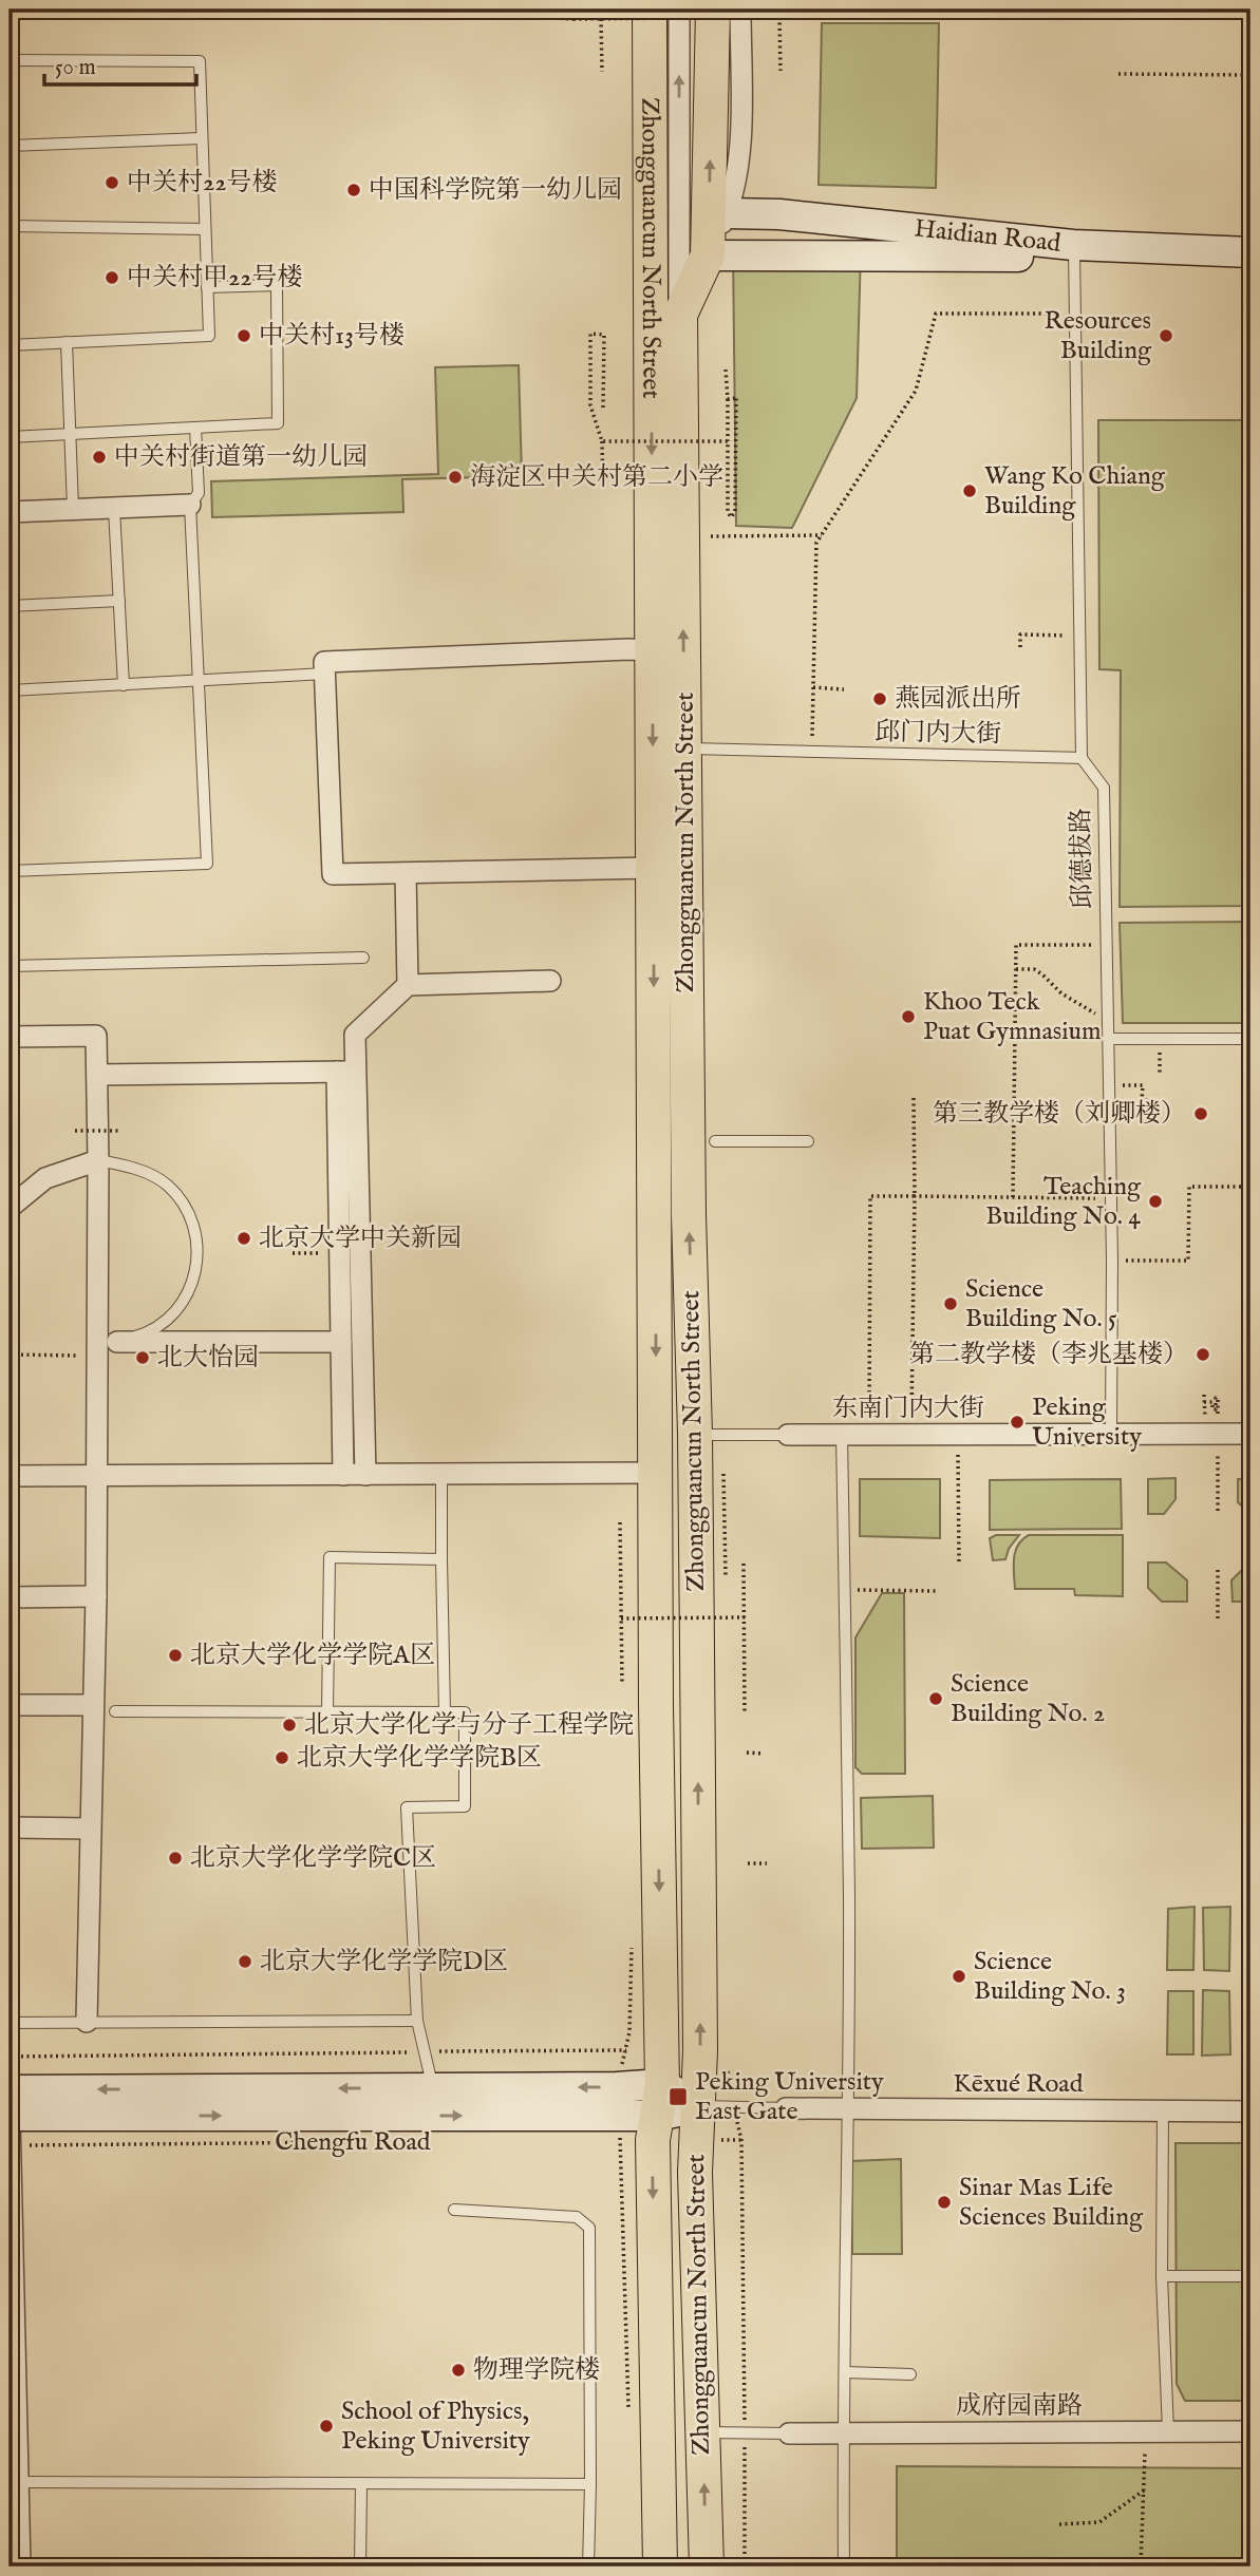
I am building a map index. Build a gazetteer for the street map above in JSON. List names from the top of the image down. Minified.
{"streets":{"main road":["Haidian Road","Zhongguancun North Street","Chengfu Road"],"street":["东南门内大街","Kēxué Road","成府园南路"],"lane":["邱门内大街","邱德拔路"]},"crossings":[["Haidian Road","Zhongguancun North Street"],["Zhongguancun North Street","邱门内大街"],["Zhongguancun North Street","Chengfu Road"],["邱门内大街","邱德拔路"],["邱德拔路","东南门内大街"]],"places":{"other":["中关村22号楼","中国科学院第一幼儿园","中关村甲22号楼","中关村13号楼","Resources Building","中关村街道第一幼儿园","海淀区中关村第二小学","Wang Ko Chiang Building","燕园派出所","Khoo Teck Puat Gymnasium","第三教学楼（刘卿楼）","Teaching Building No. 4","北京大学中关新园","Science Building No. 5","第二教学楼（李兆基楼）","北大怡园","Peking University","北京大学化学学院A区","Science Building No. 2","北京大学化学与分子工程学院","北京大学化学学院B区","北京大学化学学院C区","北京大学化学学院D区","Science Building No. 3","Sinar Mas Life Sciences Building","物理学院楼","School of Physics, Peking University"],"transit":["Peking University East Gate"]},"scale_bar":"50 m"}
